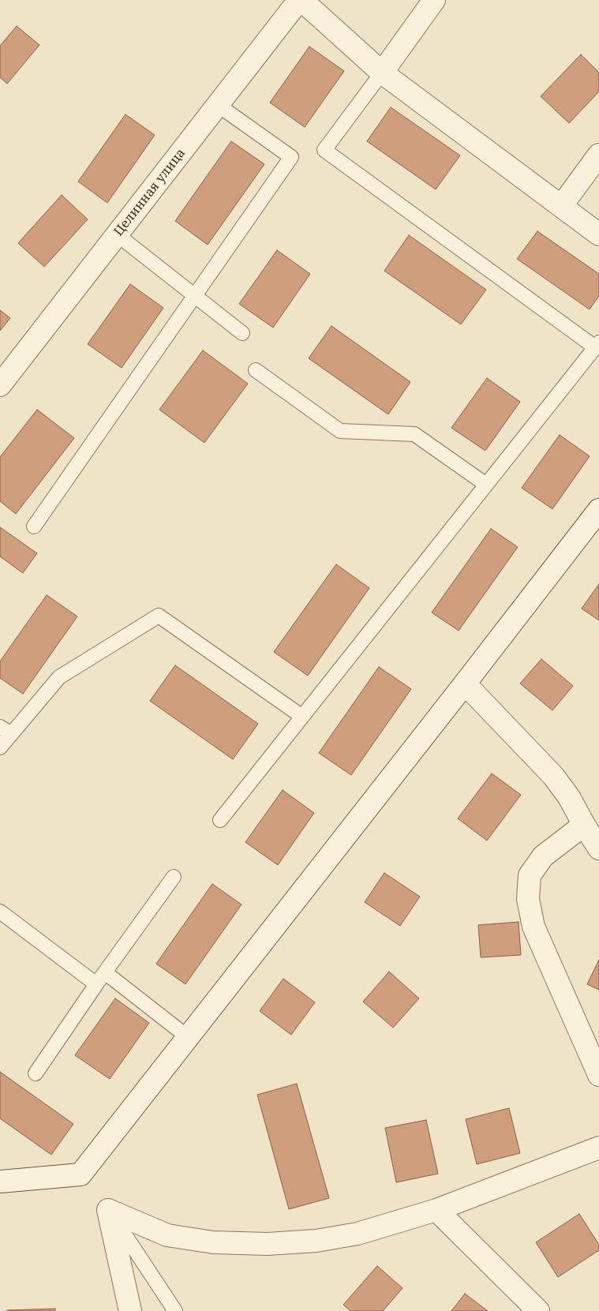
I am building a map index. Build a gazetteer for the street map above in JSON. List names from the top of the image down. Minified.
{"streets":{"street":["Целинная улица"]}}
